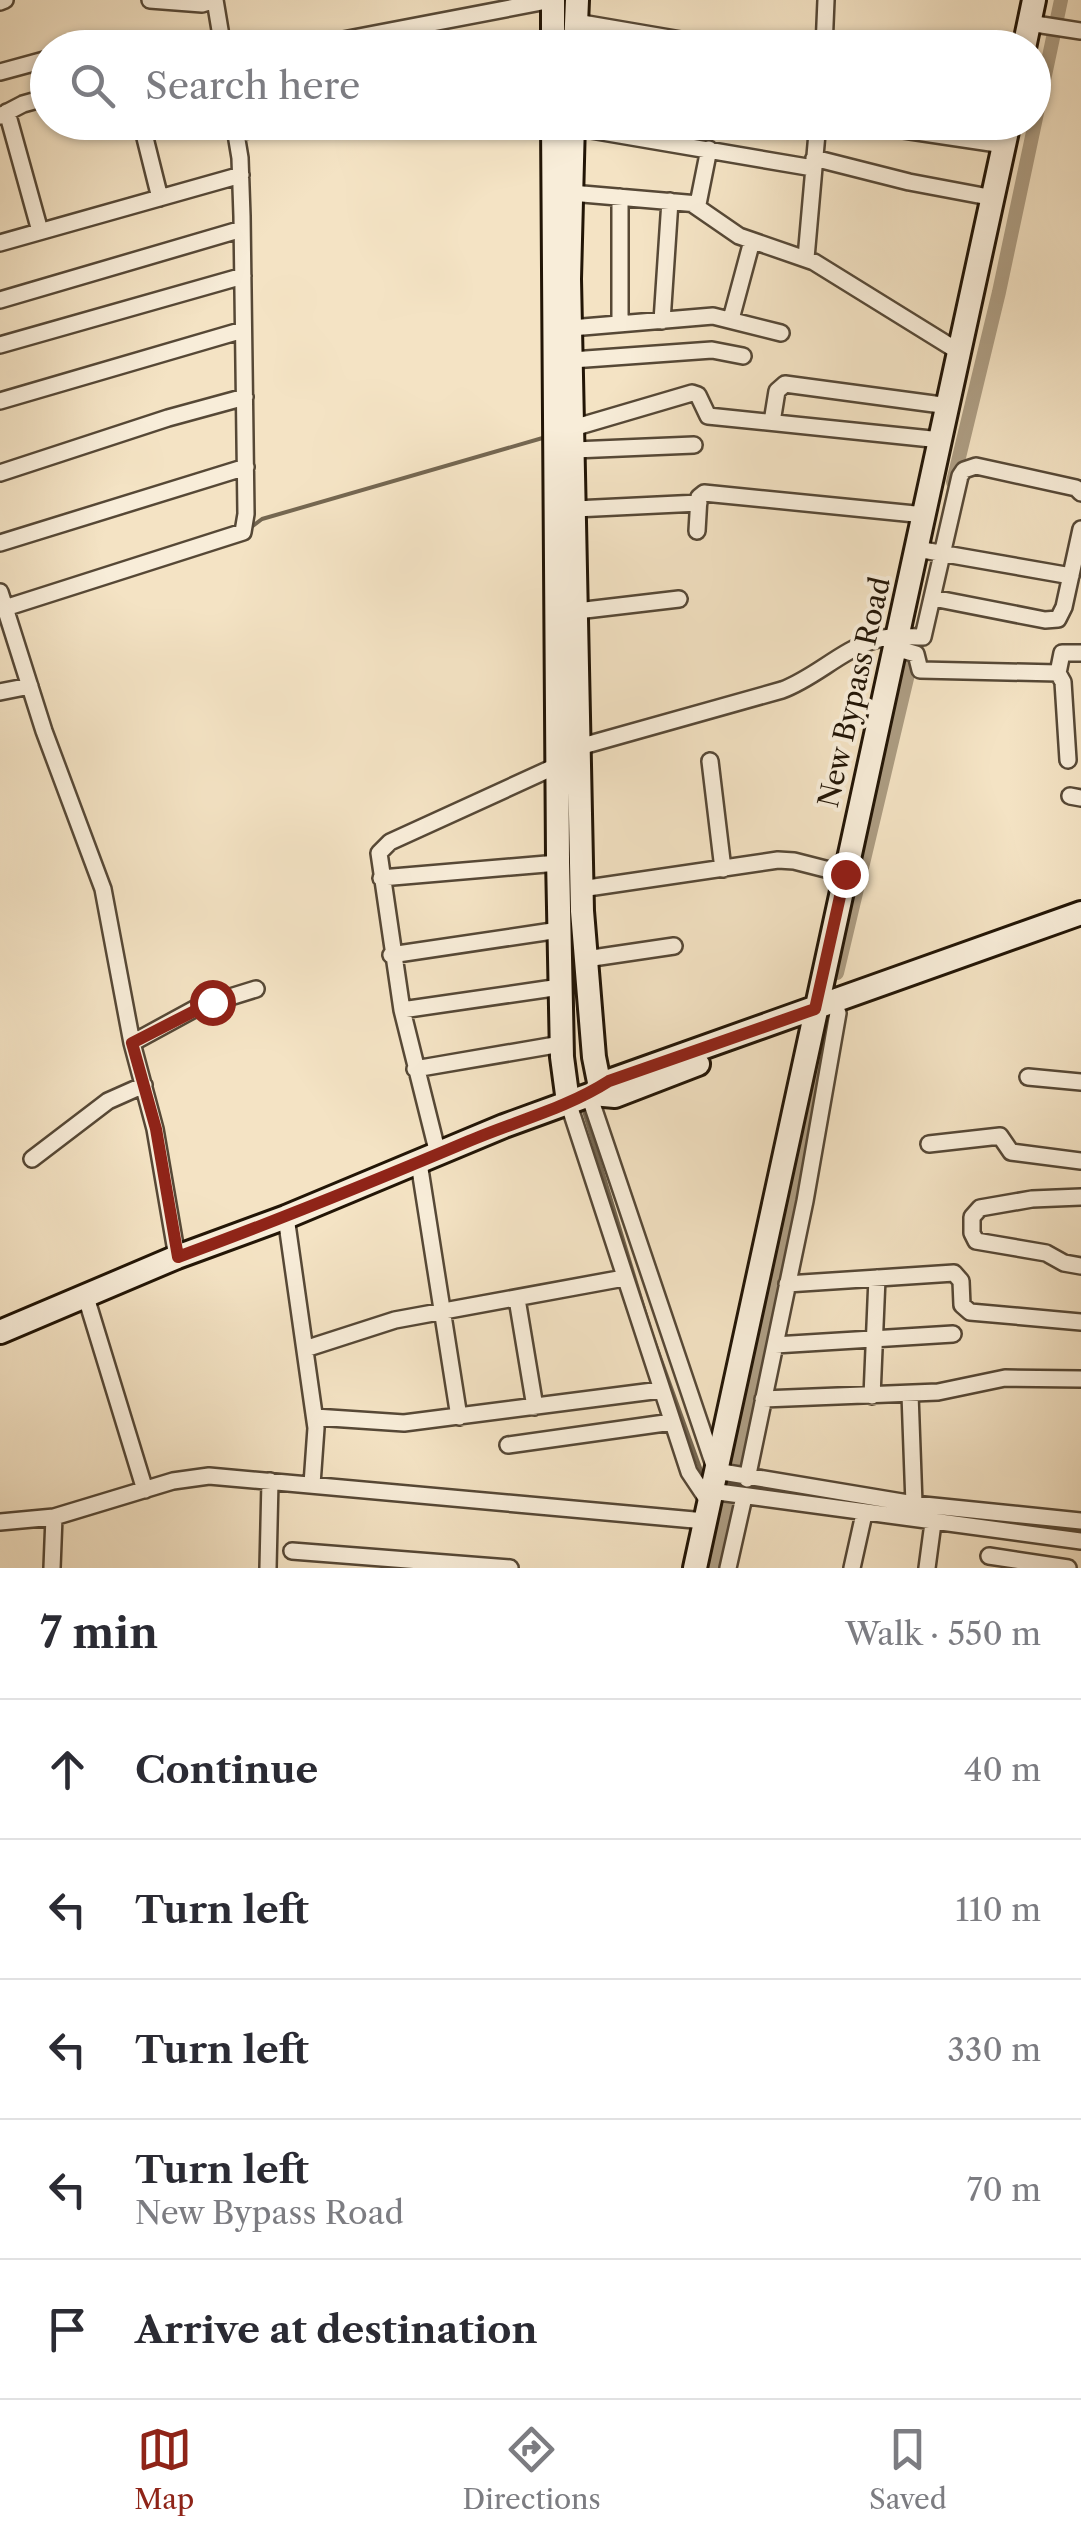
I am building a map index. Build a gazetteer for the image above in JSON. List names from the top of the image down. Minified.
{"streets":{"street":["New Bypass Road"]},"page":{"search":"Search here","heading":["7 min","Walk · 550 m"],"list":[["Continue","40 m"],["Turn left","110 m"],["Turn left","330 m"],["Turn left","New Bypass Road","70 m"],"Arrive at destination"],"nav":["Map","Directions","Saved"]}}
